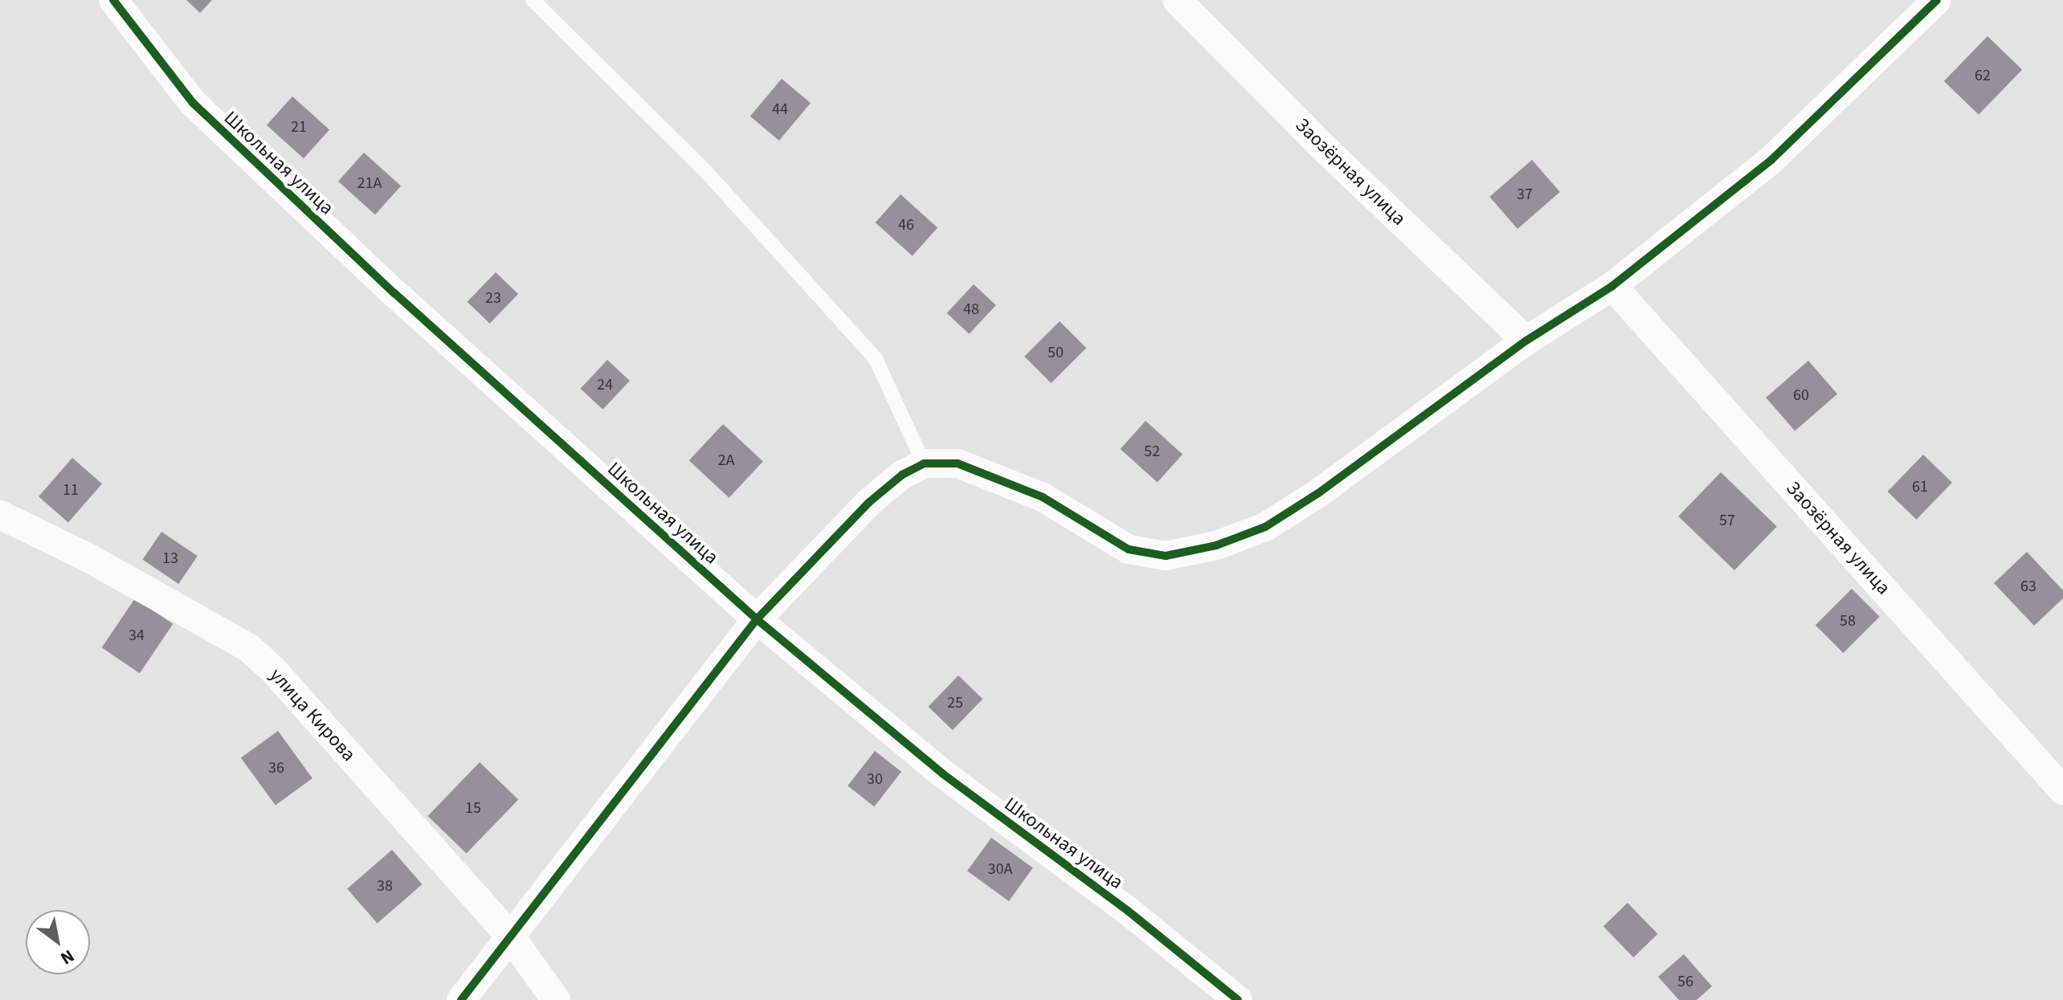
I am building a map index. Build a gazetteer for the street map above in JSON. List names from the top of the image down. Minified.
{"streets":{"street":["Школьная улица","Заозёрная улица","улица Кирова"]},"house_numbers":["62","44","21","21А","37","46","23","48","50","24","60","52","2А","61","11","57","13","63","58","34","25","36","30","15","30А","38","56"],"north":"bottom right"}
